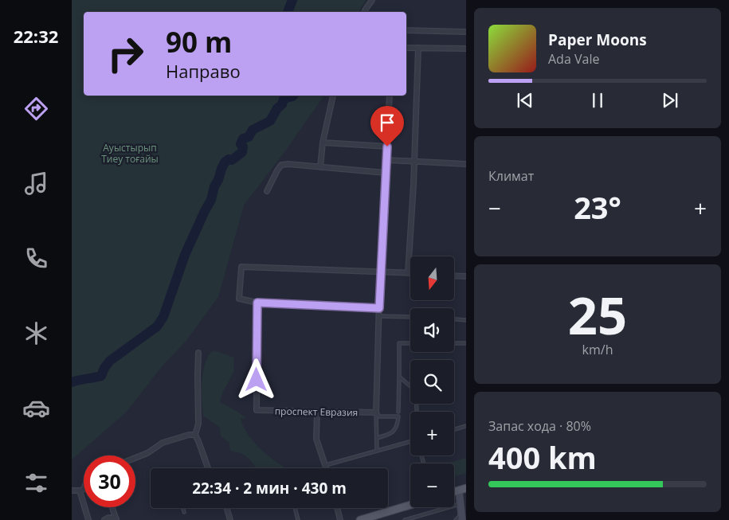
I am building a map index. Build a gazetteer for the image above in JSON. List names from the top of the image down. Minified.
{"streets":{"street":["проспект Евразия"]},"parks":["Ауыстырып Тиеу тоғайы"],"north":"bottom","page":{"tabs":"22:32","turn":["90 m","Направо"],"song":["Paper Moons","Ada Vale"],"tile":["Климат",["25","km/h"],["Запас хода · 80%","400 km"]],"heat":["−","23°","+"],"map_buttons":["+","−"],"limit":"30","trip":"22:34 · 2 мин · 430 m"}}
